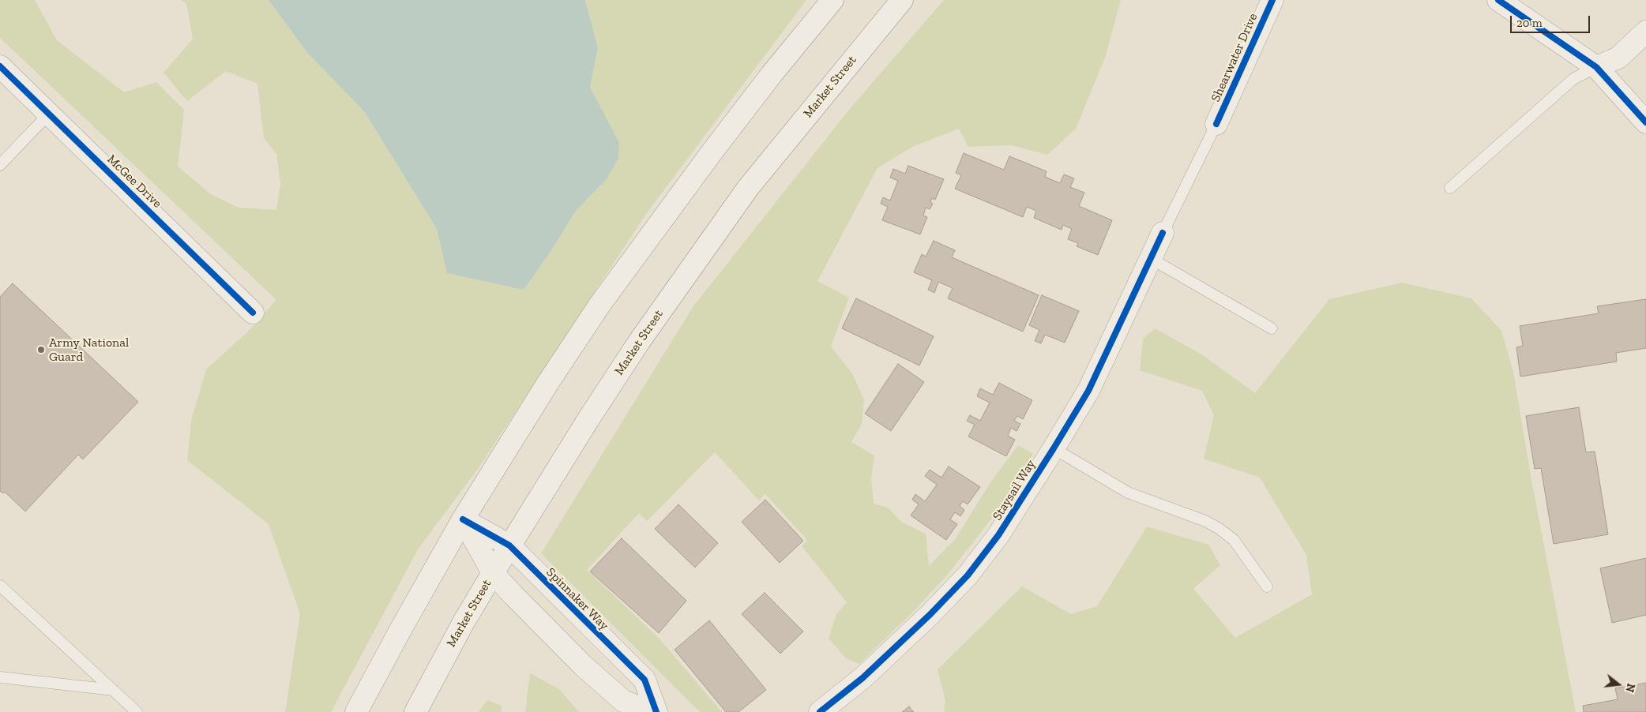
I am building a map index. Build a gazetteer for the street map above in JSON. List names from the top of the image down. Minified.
{"streets":{"street":["Shearwater Drive","Market Street","McGee Drive","Staysail Way","Spinnaker Way"]},"crossings":[["Market Street","Spinnaker Way"]],"places":["Army National Guard"],"scale_bar":"20 m","north":"right"}
